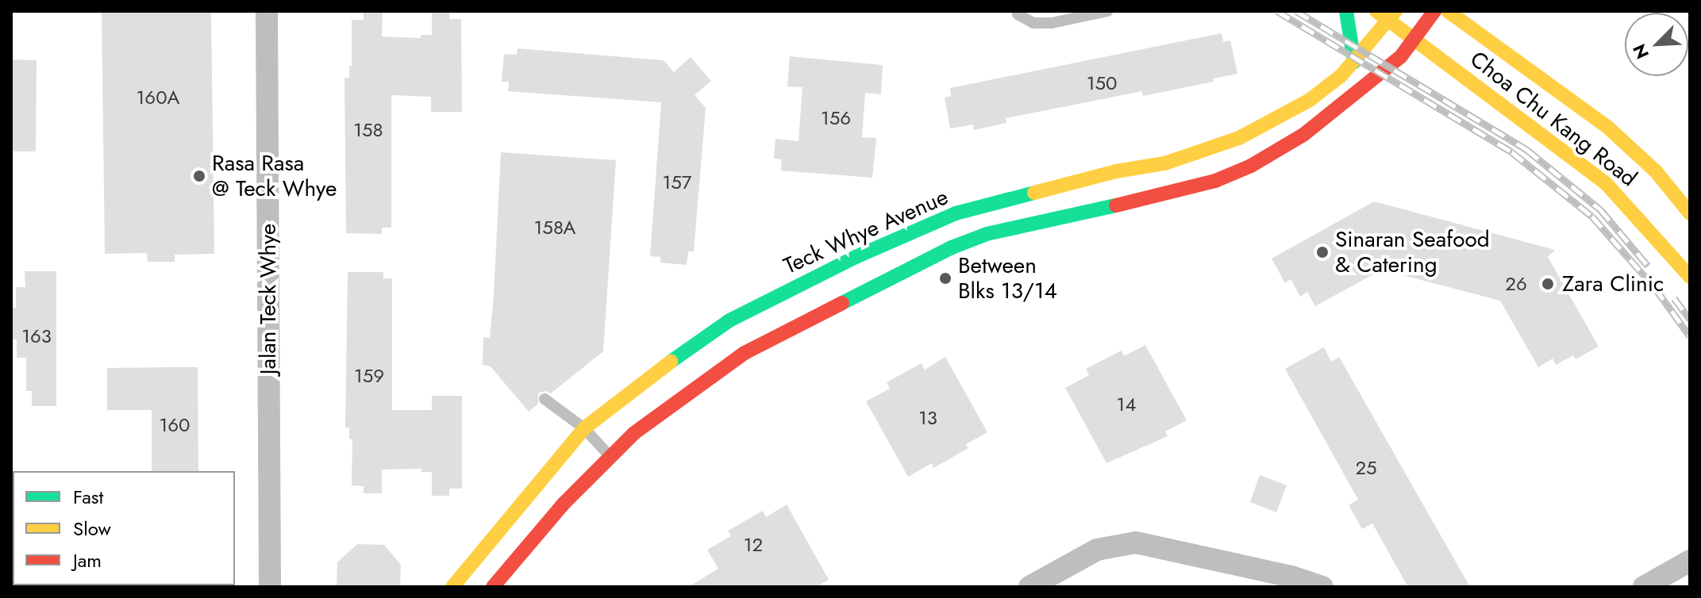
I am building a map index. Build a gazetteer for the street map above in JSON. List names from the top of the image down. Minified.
{"streets":{"main road":["Choa Chu Kang Road","Teck Whye Avenue"],"street":["Jalan Teck Whye"]},"crossings":[["Choa Chu Kang Road","Teck Whye Avenue"]],"places":["Rasa Rasa @ Teck Whye","Sinaran Seafood & Catering","Between Blks 13/14","Zara Clinic"],"house_numbers":["150","160A","156","158","157","158A","26","163","159","14","13","160","25","12"],"legend":["Fast","Slow","Jam"],"north":"bottom left"}
